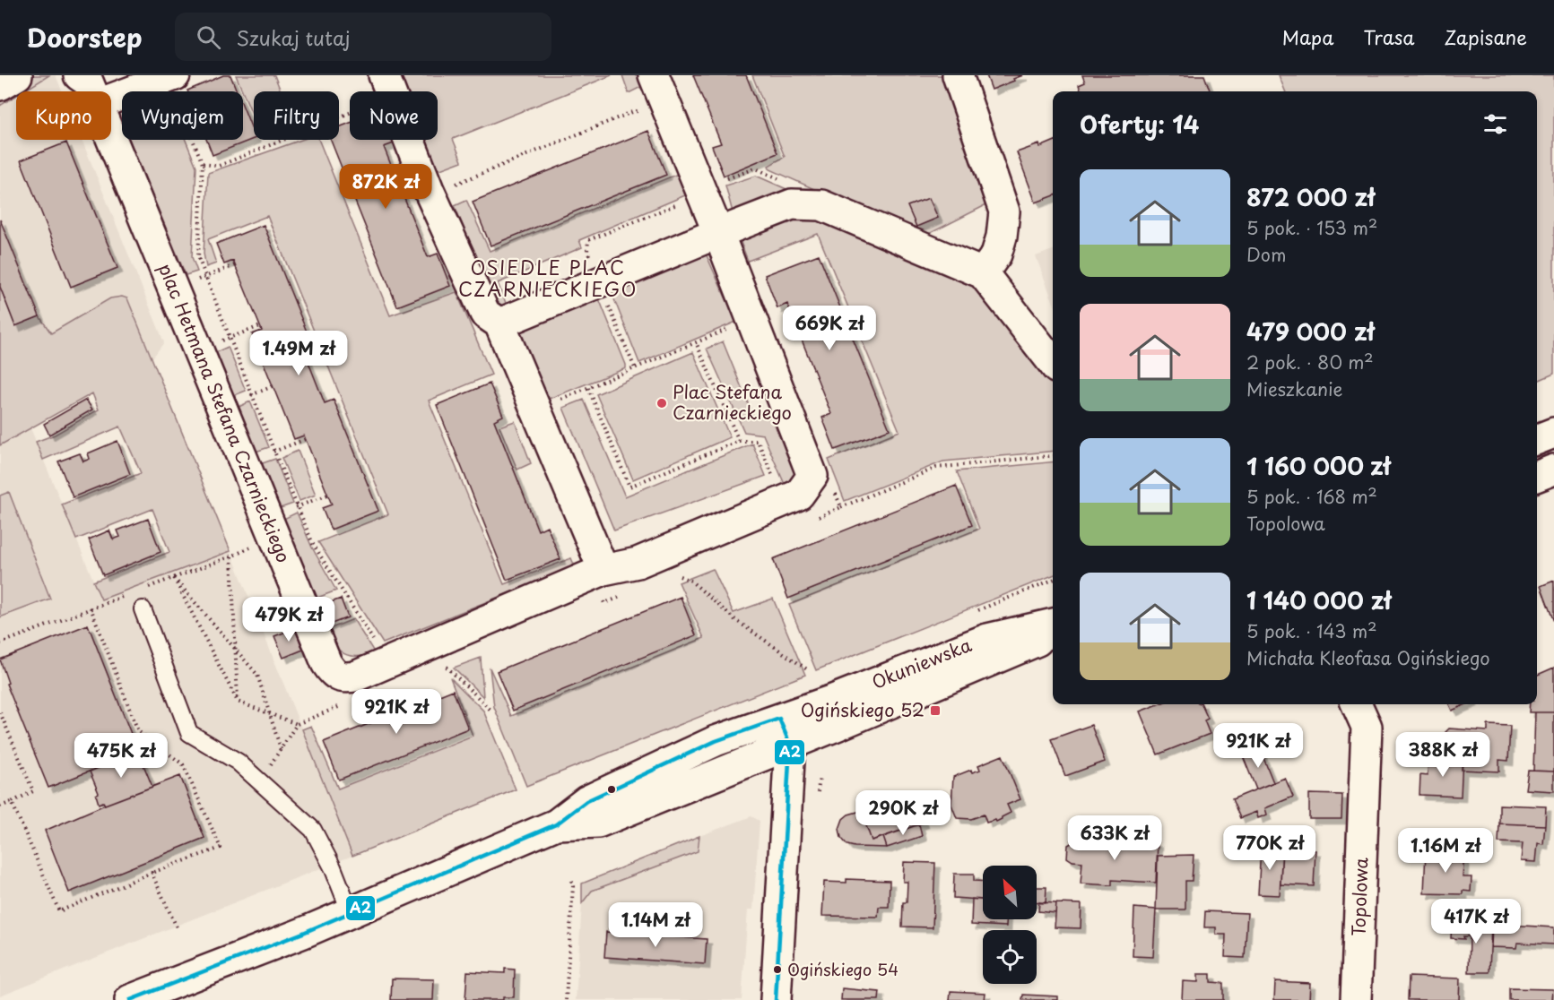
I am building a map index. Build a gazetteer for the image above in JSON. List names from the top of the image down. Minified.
{"streets":{"street":["plac Hetmana Stefana Czarnieckiego","Okuniewska","Topolowa"]},"districts":["OSIEDLE PLAC CZARNIECKIEGO"],"places":{"other":["Plac Stefana Czarnieckiego","Ogińskiego 54"],"transit":["Ogińskiego 52"]},"lines":["transit line A2"],"north":"top left","page":{"header":"Doorstep","search":"Szukaj tutaj","nav":["Mapa","Trasa","Zapisane"],"chip":["Kupno","Wynajem","Filtry","Nowe"],"heading":"Oferty: 14","list":[{"name":"872 000 zł","note":"5 pok. · 153 m² · Dom"},{"name":"479 000 zł","note":"2 pok. · 80 m² · Mieszkanie"},{"name":"1 160 000 zł","note":"5 pok. · 168 m² · Topolowa"},{"name":"1 140 000 zł","note":"5 pok. · 143 m² · Michała Kleofasa Ogińskiego"}],"price":["872K zł","669K zł","1.49M zł","479K zł","921K zł","921K zł","388K zł","475K zł","290K zł","633K zł","770K zł","1.16M zł","417K zł","1.14M zł"]}}
